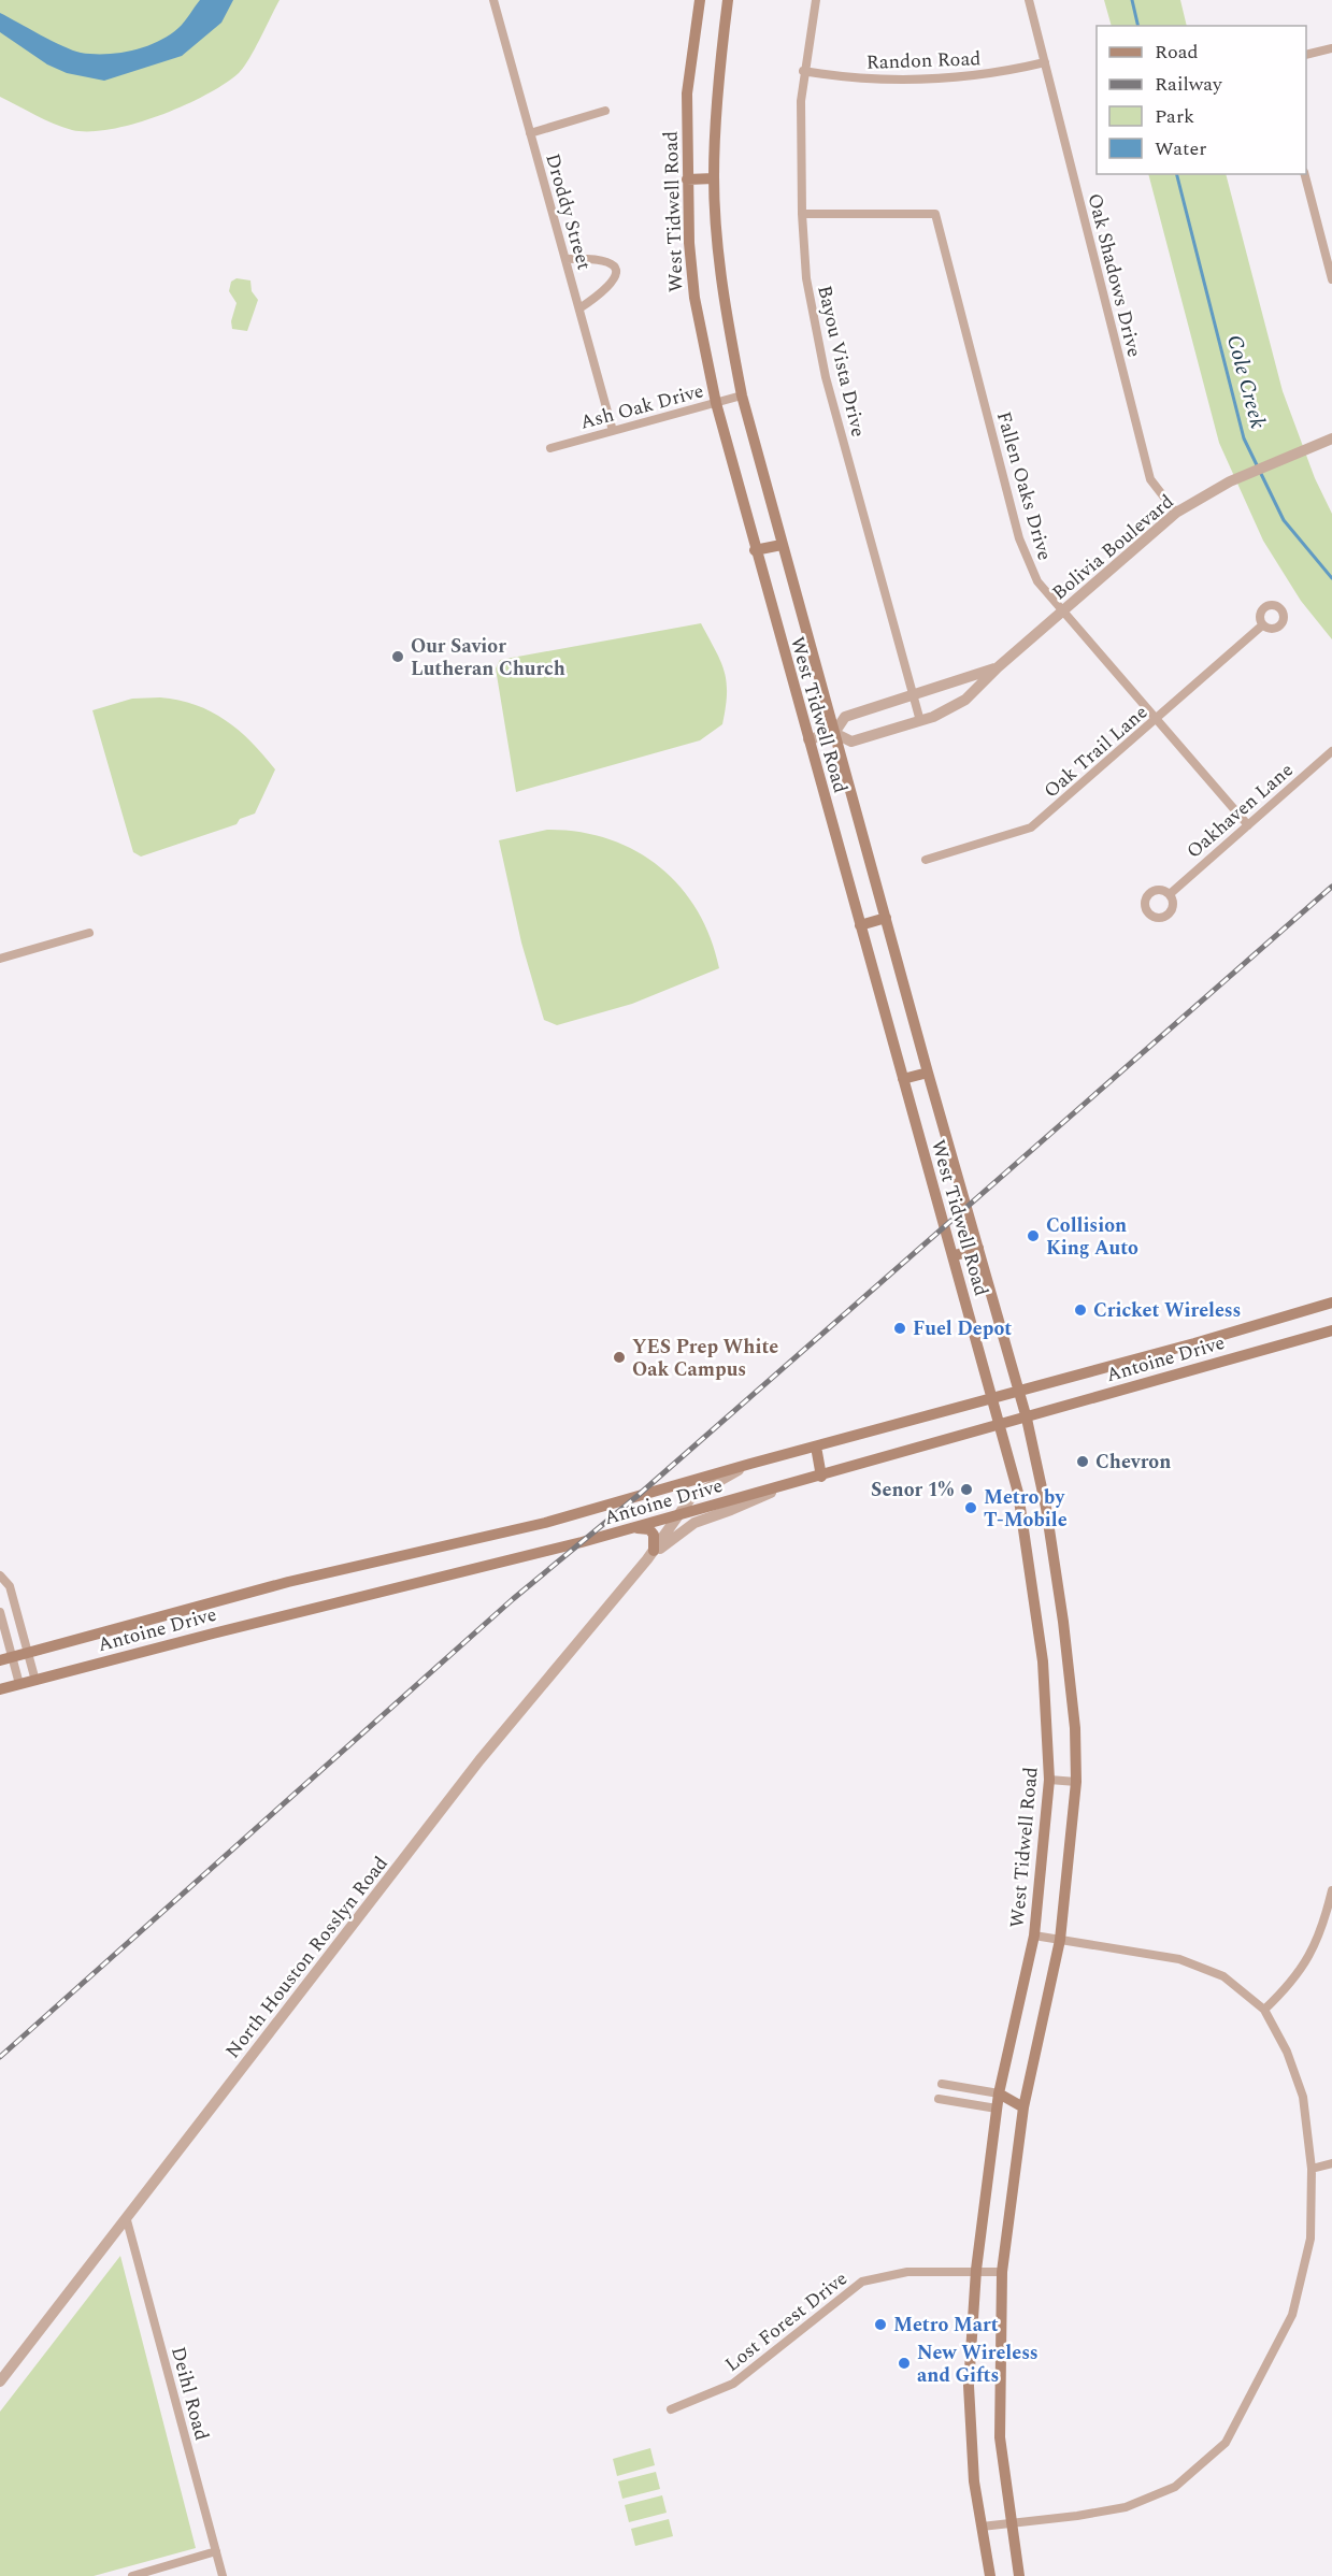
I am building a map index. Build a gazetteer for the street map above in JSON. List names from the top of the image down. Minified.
{"streets":{"main road":["West Tidwell Road","Antoine Drive"],"street":["Randon Road","Droddy Street","Oak Shadows Drive","Bayou Vista Drive","Ash Oak Drive","Fallen Oaks Drive","Bolivia Boulevard","Oak Trail Lane","Oakhaven Lane","North Houston Rosslyn Road","Lost Forest Drive","Deihl Road"]},"crossings":[["Randon Road","Oak Shadows Drive"],["Randon Road","Bayou Vista Drive"],["Droddy Street","Ash Oak Drive"],["West Tidwell Road","Ash Oak Drive"],["West Tidwell Road","Bolivia Boulevard"],["West Tidwell Road","Antoine Drive"],["West Tidwell Road","Lost Forest Drive"],["Oak Shadows Drive","Bolivia Boulevard"],["Bayou Vista Drive","Fallen Oaks Drive"],["Bayou Vista Drive","Bolivia Boulevard"],["Fallen Oaks Drive","Bolivia Boulevard"],["Fallen Oaks Drive","Oak Trail Lane"],["Fallen Oaks Drive","Oakhaven Lane"],["Antoine Drive","North Houston Rosslyn Road"],["North Houston Rosslyn Road","Deihl Road"]],"water":["Cole Creek"],"places":["Our Savior Lutheran Church","Collision King Auto","Cricket Wireless","Fuel Depot","YES Prep White Oak Campus","Chevron","Senor 1%","Metro by T-Mobile","Metro Mart","New Wireless and Gifts"],"legend":["Road","Railway","Park","Water"]}
